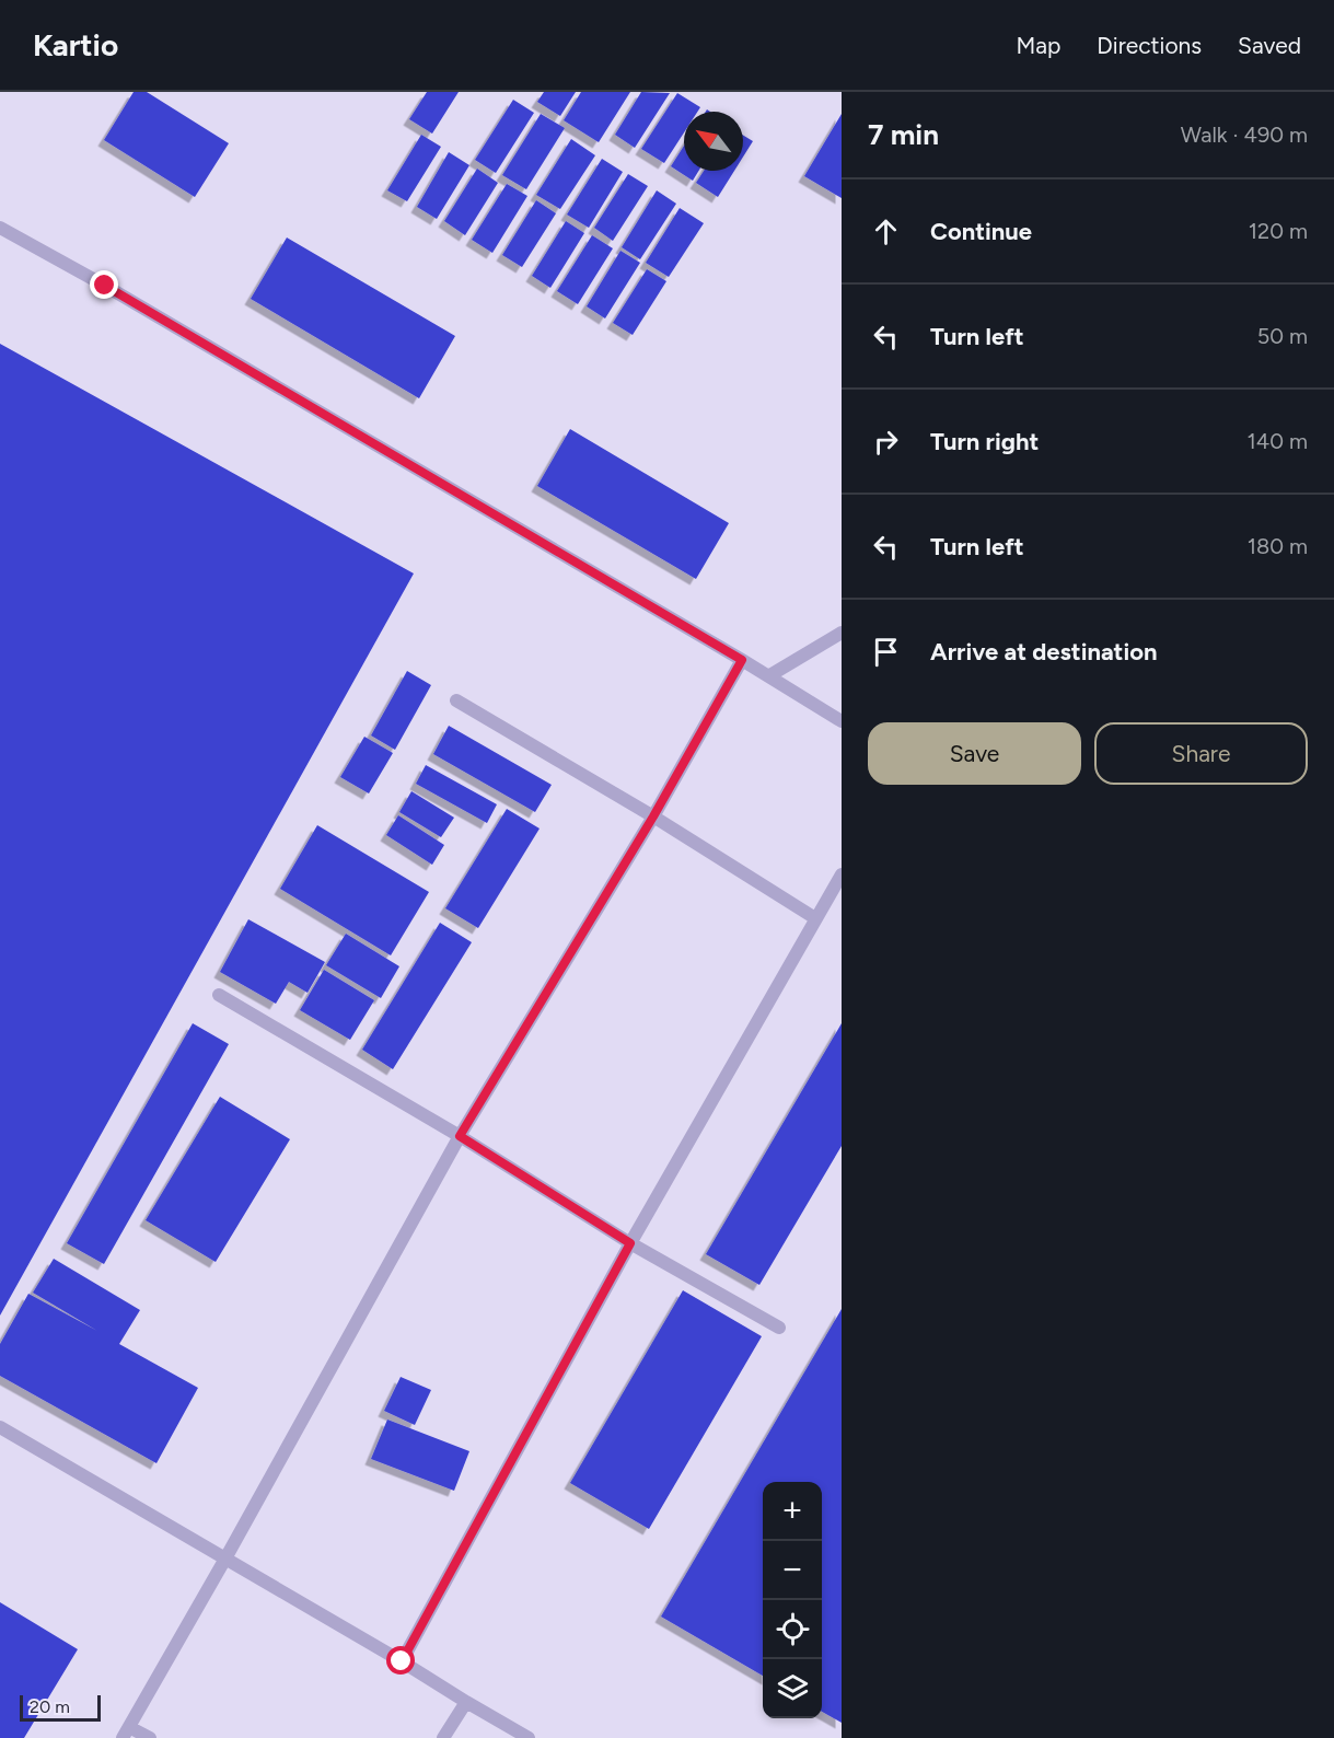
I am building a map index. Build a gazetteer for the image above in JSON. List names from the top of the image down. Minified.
{"scale_bar":"20 m","north":"top left","page":{"header":"Kartio","nav":["Map","Directions","Saved"],"heading":["7 min","Walk · 490 m"],"list":[["Continue","120 m"],["Turn left","50 m"],["Turn right","140 m"],["Turn left","180 m"],"Arrive at destination"],"buttons":["Save","Share"],"map_buttons":["+","−"],"scale":"20 m"}}
